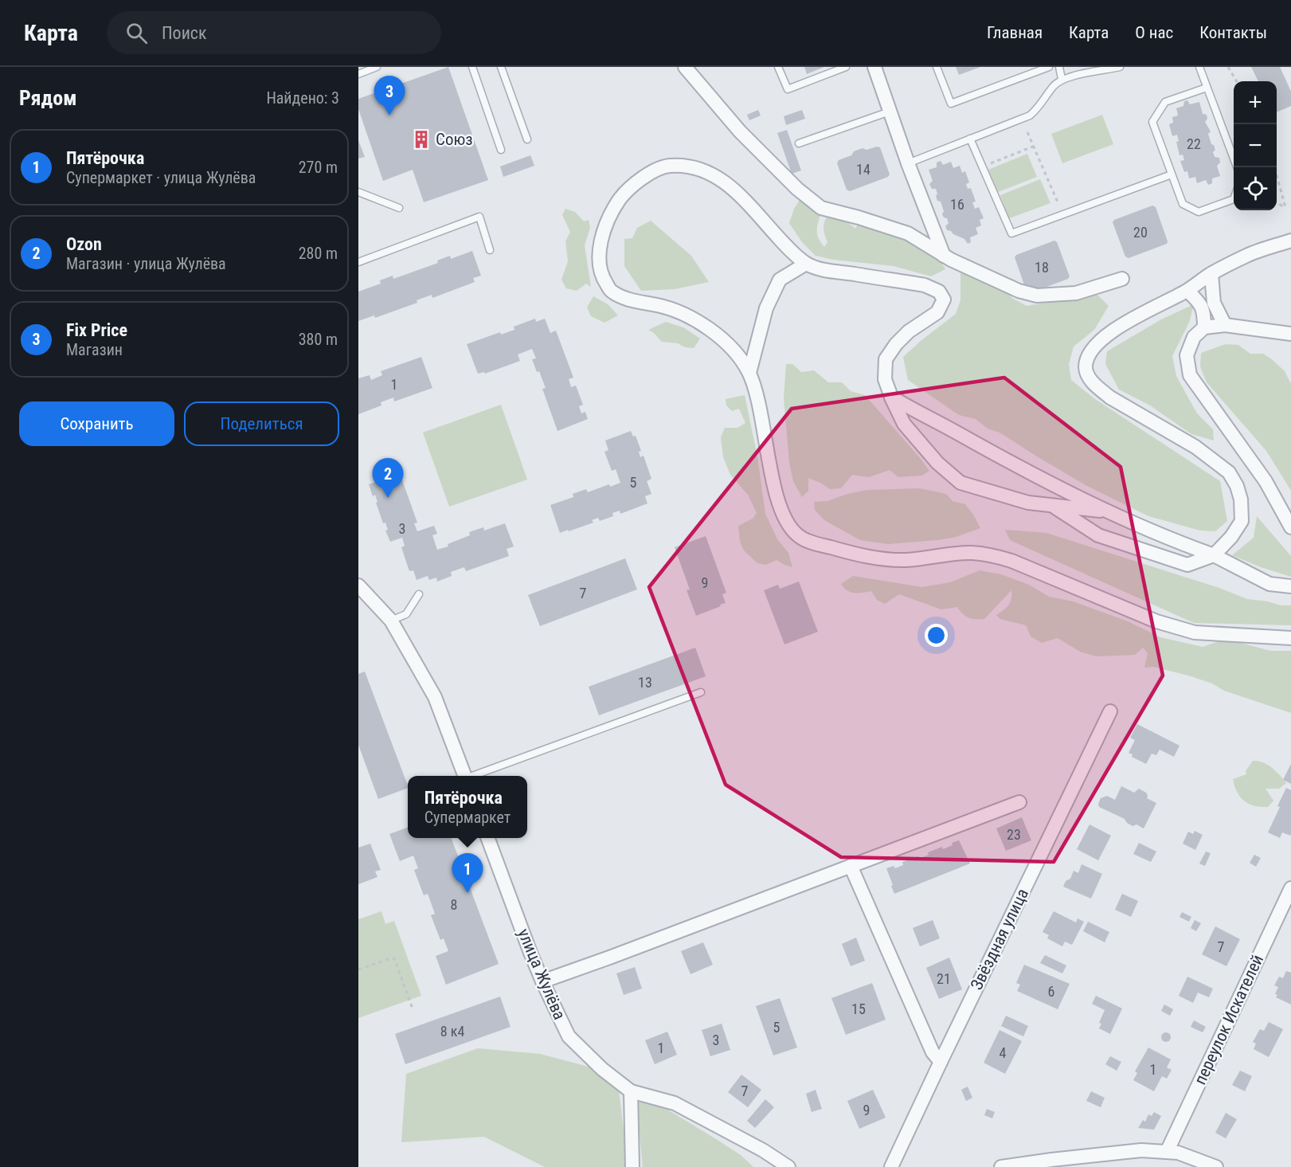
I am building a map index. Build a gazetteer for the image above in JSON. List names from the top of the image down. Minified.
{"streets":{"street":["Звёздная улица","улица Жулёва","переулок Искателей"]},"places":{"building":["Союз"]},"house_numbers":["22","14","16","20","18","1","5","3","9","7","13","23","8","7","21","6","15","5","8 к4","3","1","4","1","7","9"],"page":{"header":"Карта","search":"Поиск","nav":["Главная","Карта","О нас","Контакты"],"heading":["Рядом","Найдено: 3"],"pins":["3","2","1"],"map_buttons":["+","−"],"list":[{"mark":"1","name":"Пятёрочка","note":"Супермаркет · улица Жулёва","value":"270 m"},{"mark":"2","name":"Ozon","note":"Магазин · улица Жулёва","value":"280 m"},{"mark":"3","name":"Fix Price","note":"Магазин","value":"380 m"}],"buttons":["Сохранить","Поделиться"],"popup":["Пятёрочка","Супермаркет"]}}
